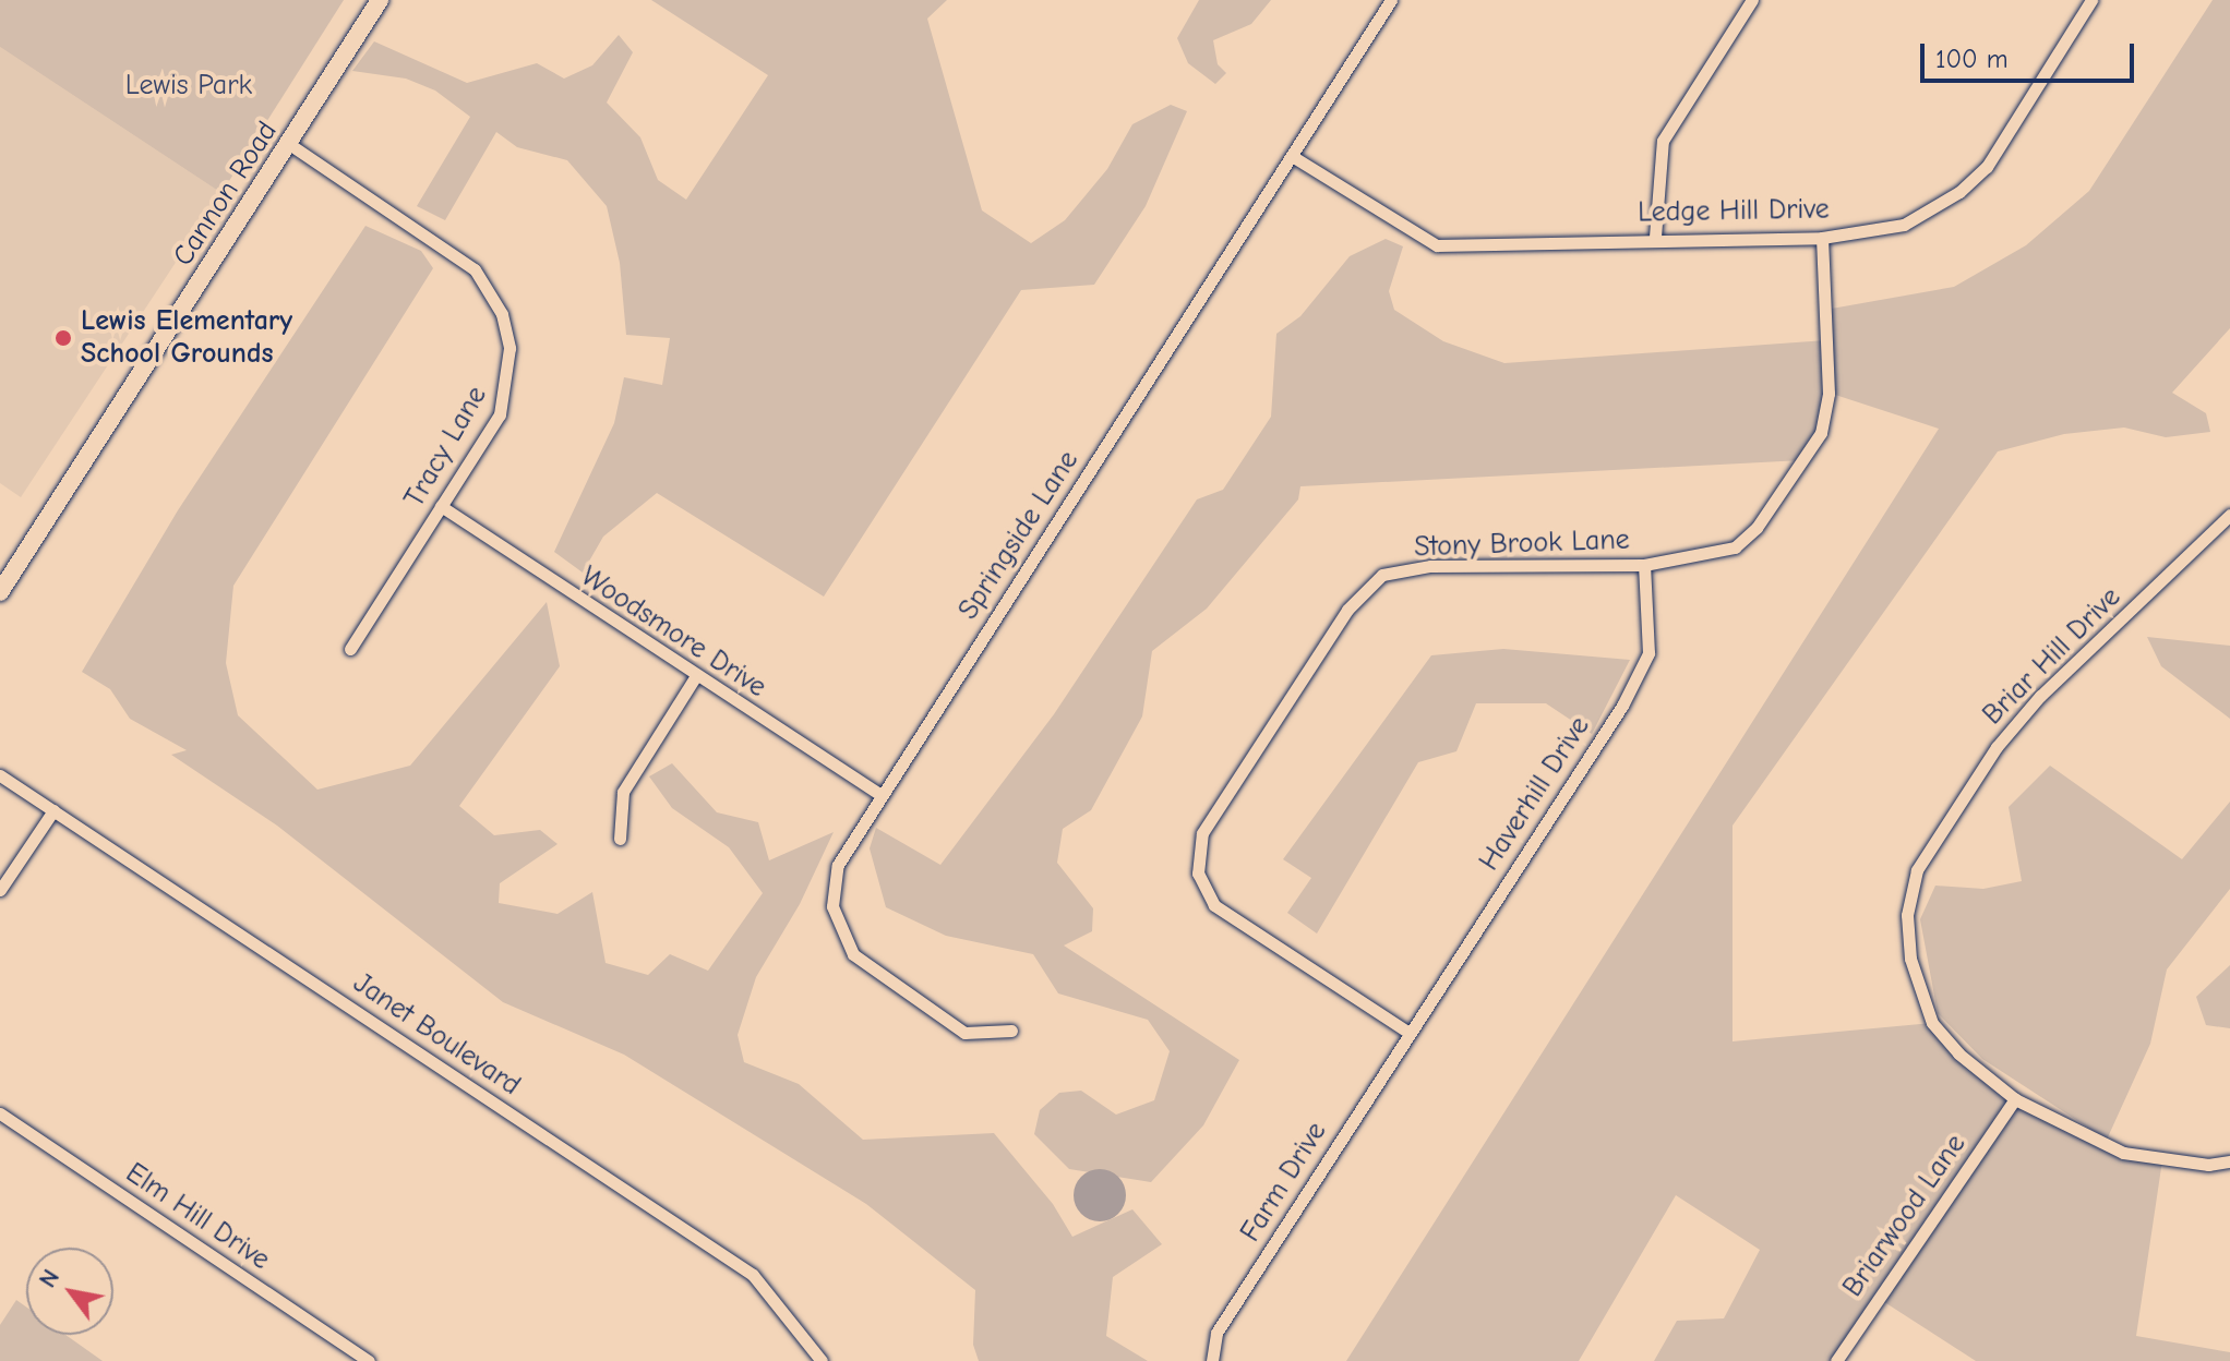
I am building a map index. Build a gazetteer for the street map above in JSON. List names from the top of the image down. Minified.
{"streets":{"main road":["Cannon Road"],"street":["Ledge Hill Drive","Tracy Lane","Springside Lane","Stony Brook Lane","Woodsmore Drive","Briar Hill Drive","Haverhill Drive","Janet Boulevard","Farm Drive","Briarwood Lane","Elm Hill Drive"]},"crossings":[["Cannon Road","Tracy Lane"],["Ledge Hill Drive","Springside Lane"],["Ledge Hill Drive","Stony Brook Lane"],["Tracy Lane","Woodsmore Drive"],["Springside Lane","Woodsmore Drive"],["Stony Brook Lane","Haverhill Drive"],["Stony Brook Lane","Farm Drive"],["Briar Hill Drive","Briarwood Lane"],["Haverhill Drive","Farm Drive"]],"parks":["Lewis Park"],"places":["Lewis Elementary School Grounds"],"scale_bar":"100 m","north":"top left"}
